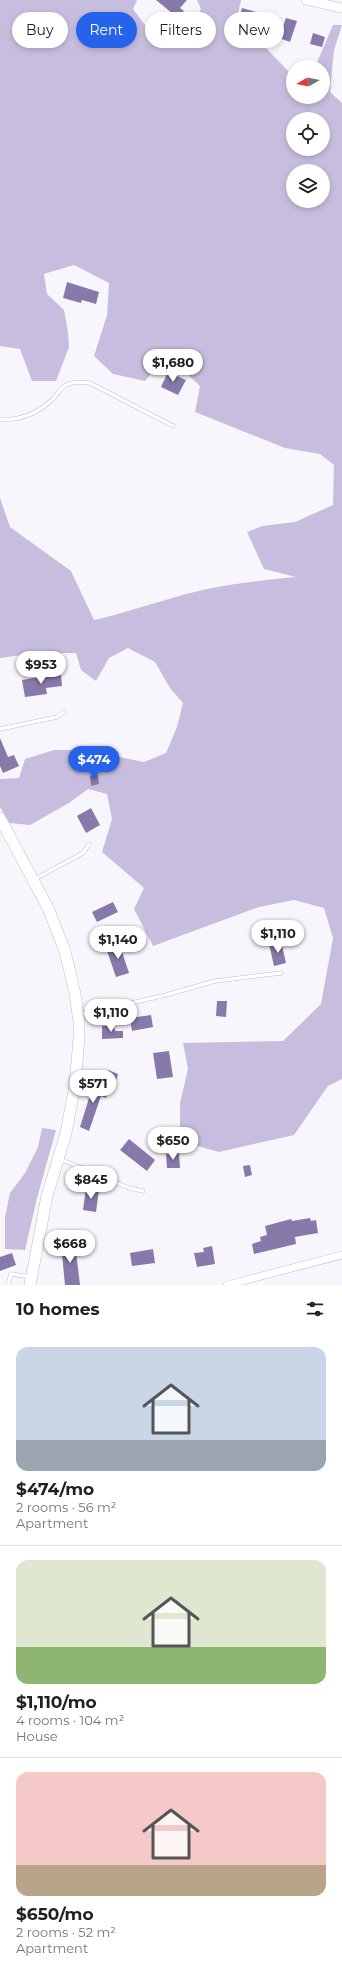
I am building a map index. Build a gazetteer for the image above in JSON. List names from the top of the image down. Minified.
{"north":"left","page":{"chip":["Buy","Rent","Filters","New"],"price":["$1,680","$953","$474","$1,110","$1,140","$1,110","$571","$650","$845","$668"],"heading":"10 homes","list":[{"name":"$474/mo","note":"2 rooms · 56 m² · Apartment"},{"name":"$1,110/mo","note":"4 rooms · 104 m² · House"},{"name":"$650/mo","note":"2 rooms · 52 m² · Apartment"}]}}
